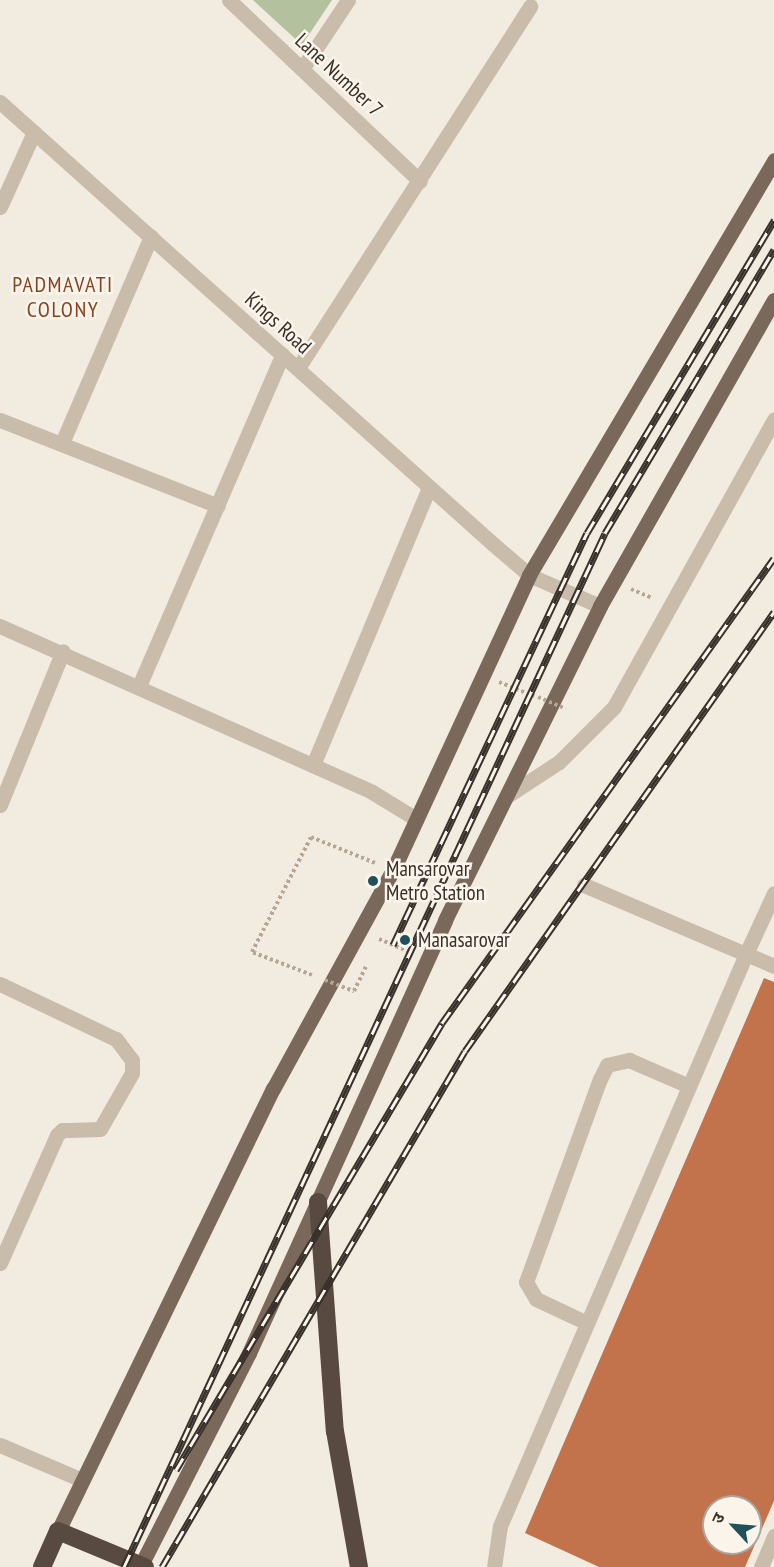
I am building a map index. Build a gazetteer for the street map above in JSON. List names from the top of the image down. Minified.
{"streets":{"street":["Lane Number 7","Kings Road"]},"districts":["PADMAVATI COLONY"],"places":["Mansarovar Metro Station","Manasarovar"],"north":"top left"}
